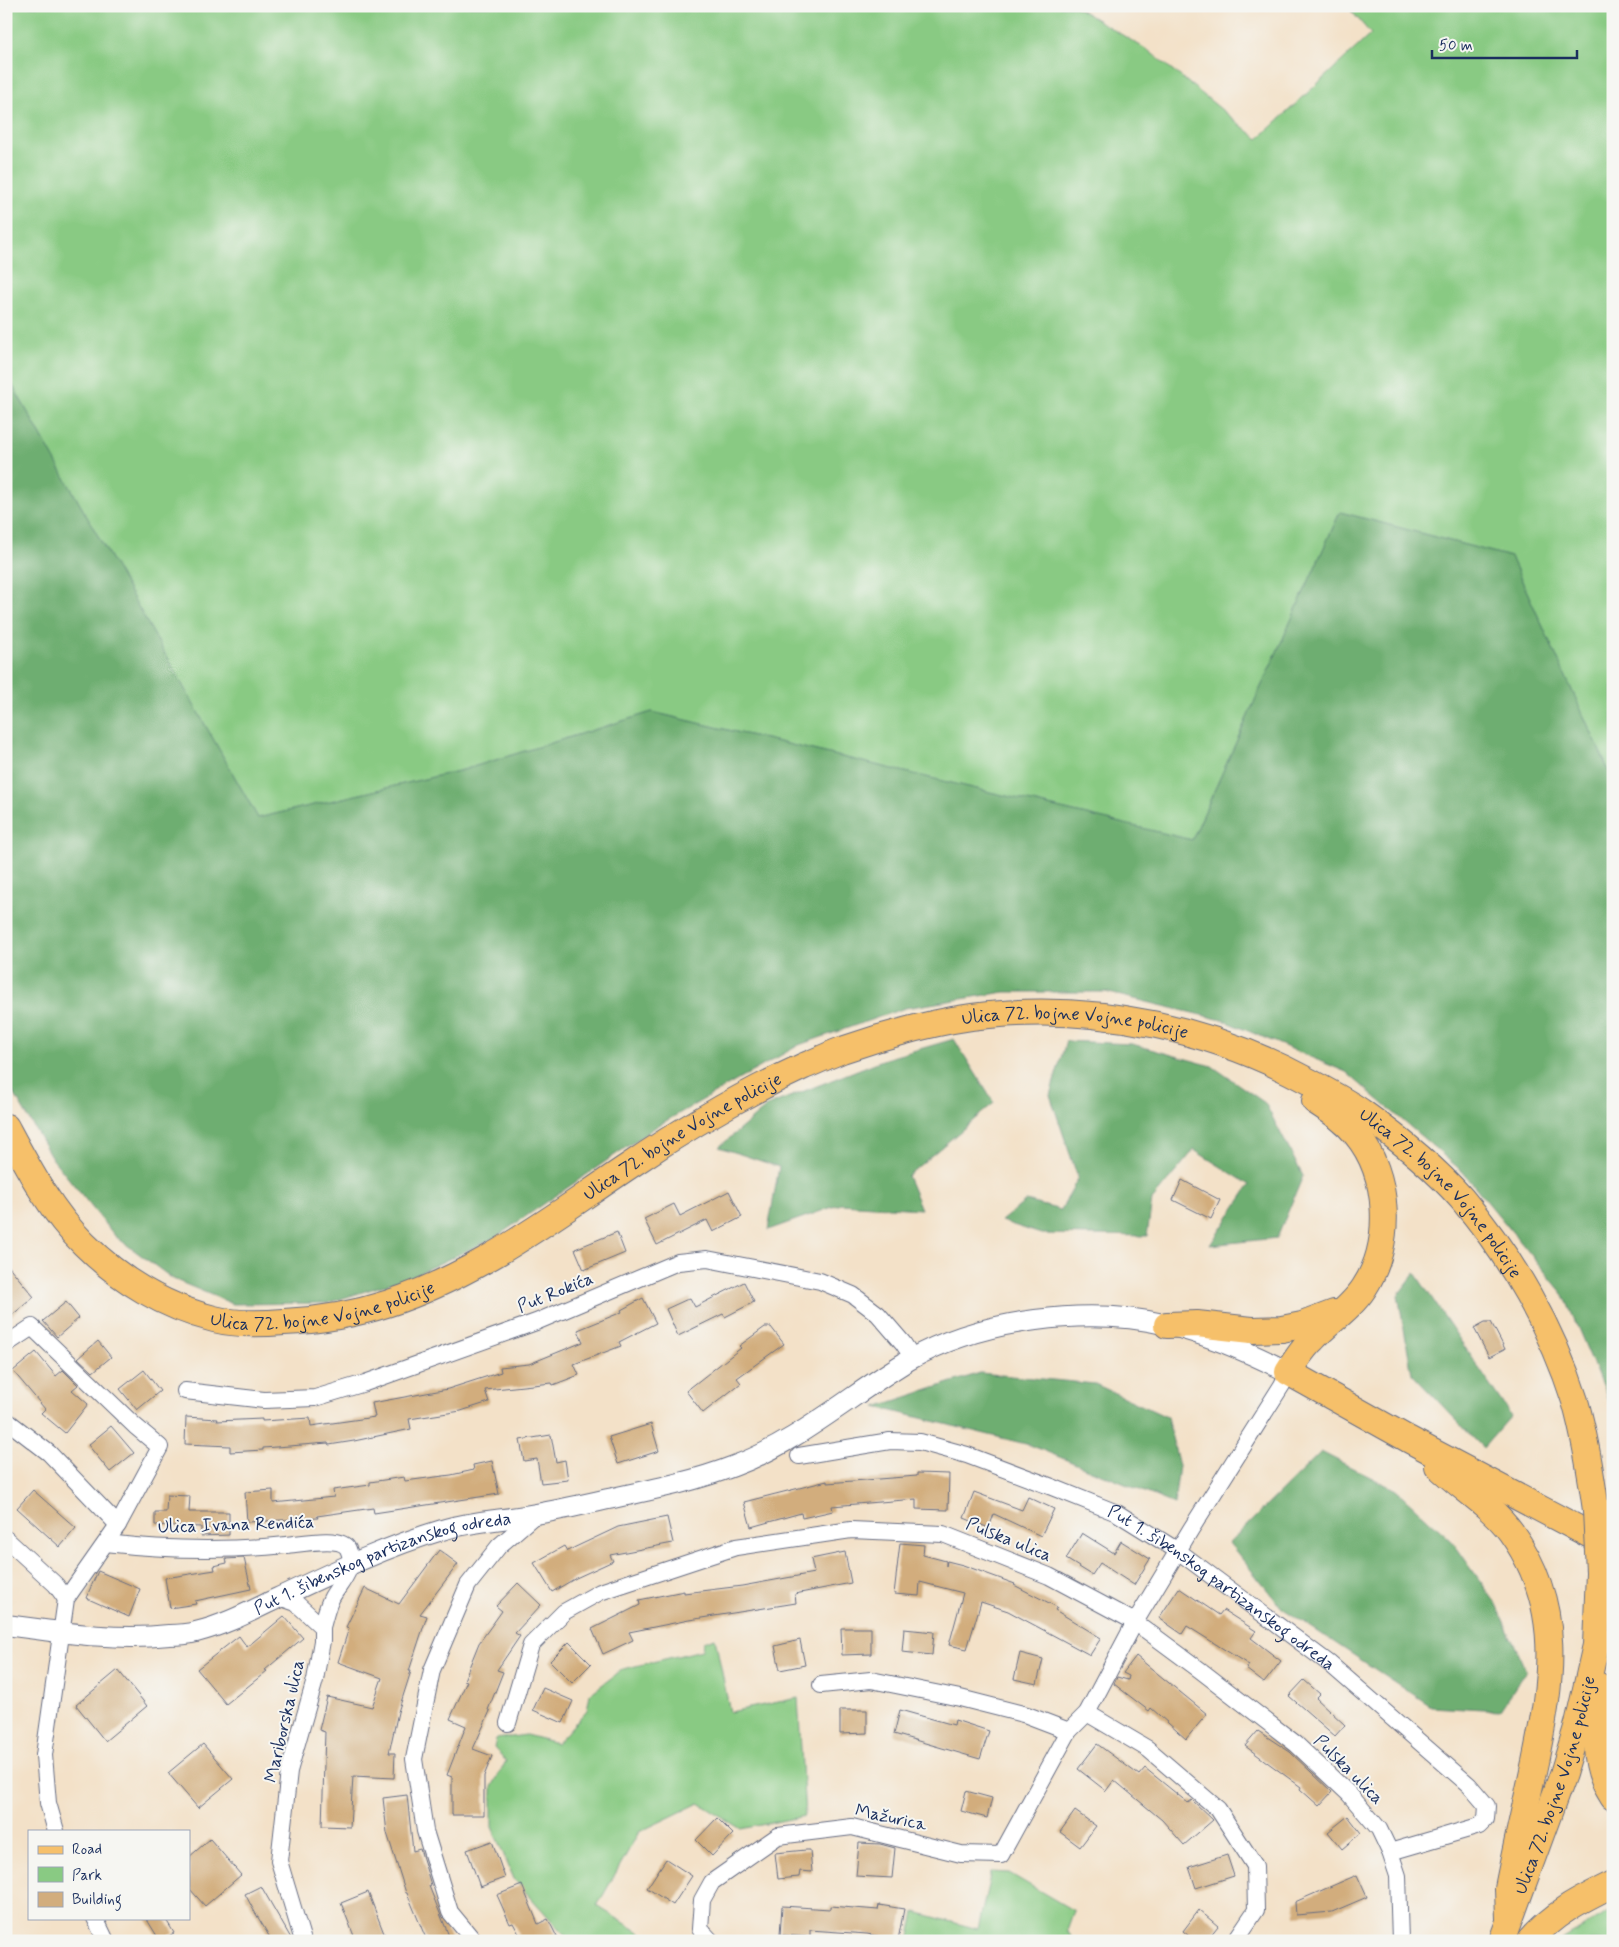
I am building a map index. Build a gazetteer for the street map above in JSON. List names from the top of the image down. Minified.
{"streets":{"main road":["Ulica 72. bojne Vojne policije"],"street":["Put Rokića","Ulica Ivana Rendića","Pulska ulica","Put 1. šibenskog partizanskog odreda","Mariborska ulica","Mažurica"]},"crossings":[["Put Rokića","Put 1. šibenskog partizanskog odreda"],["Ulica Ivana Rendića","Put 1. šibenskog partizanskog odreda"],["Ulica Ivana Rendića","Mariborska ulica"],["Pulska ulica","Put 1. šibenskog partizanskog odreda"],["Pulska ulica","Mažurica"],["Put 1. šibenskog partizanskog odreda","Mariborska ulica"],["Put 1. šibenskog partizanskog odreda","Mažurica"]],"legend":["Road","Park","Building"],"scale_bar":"50 m"}
